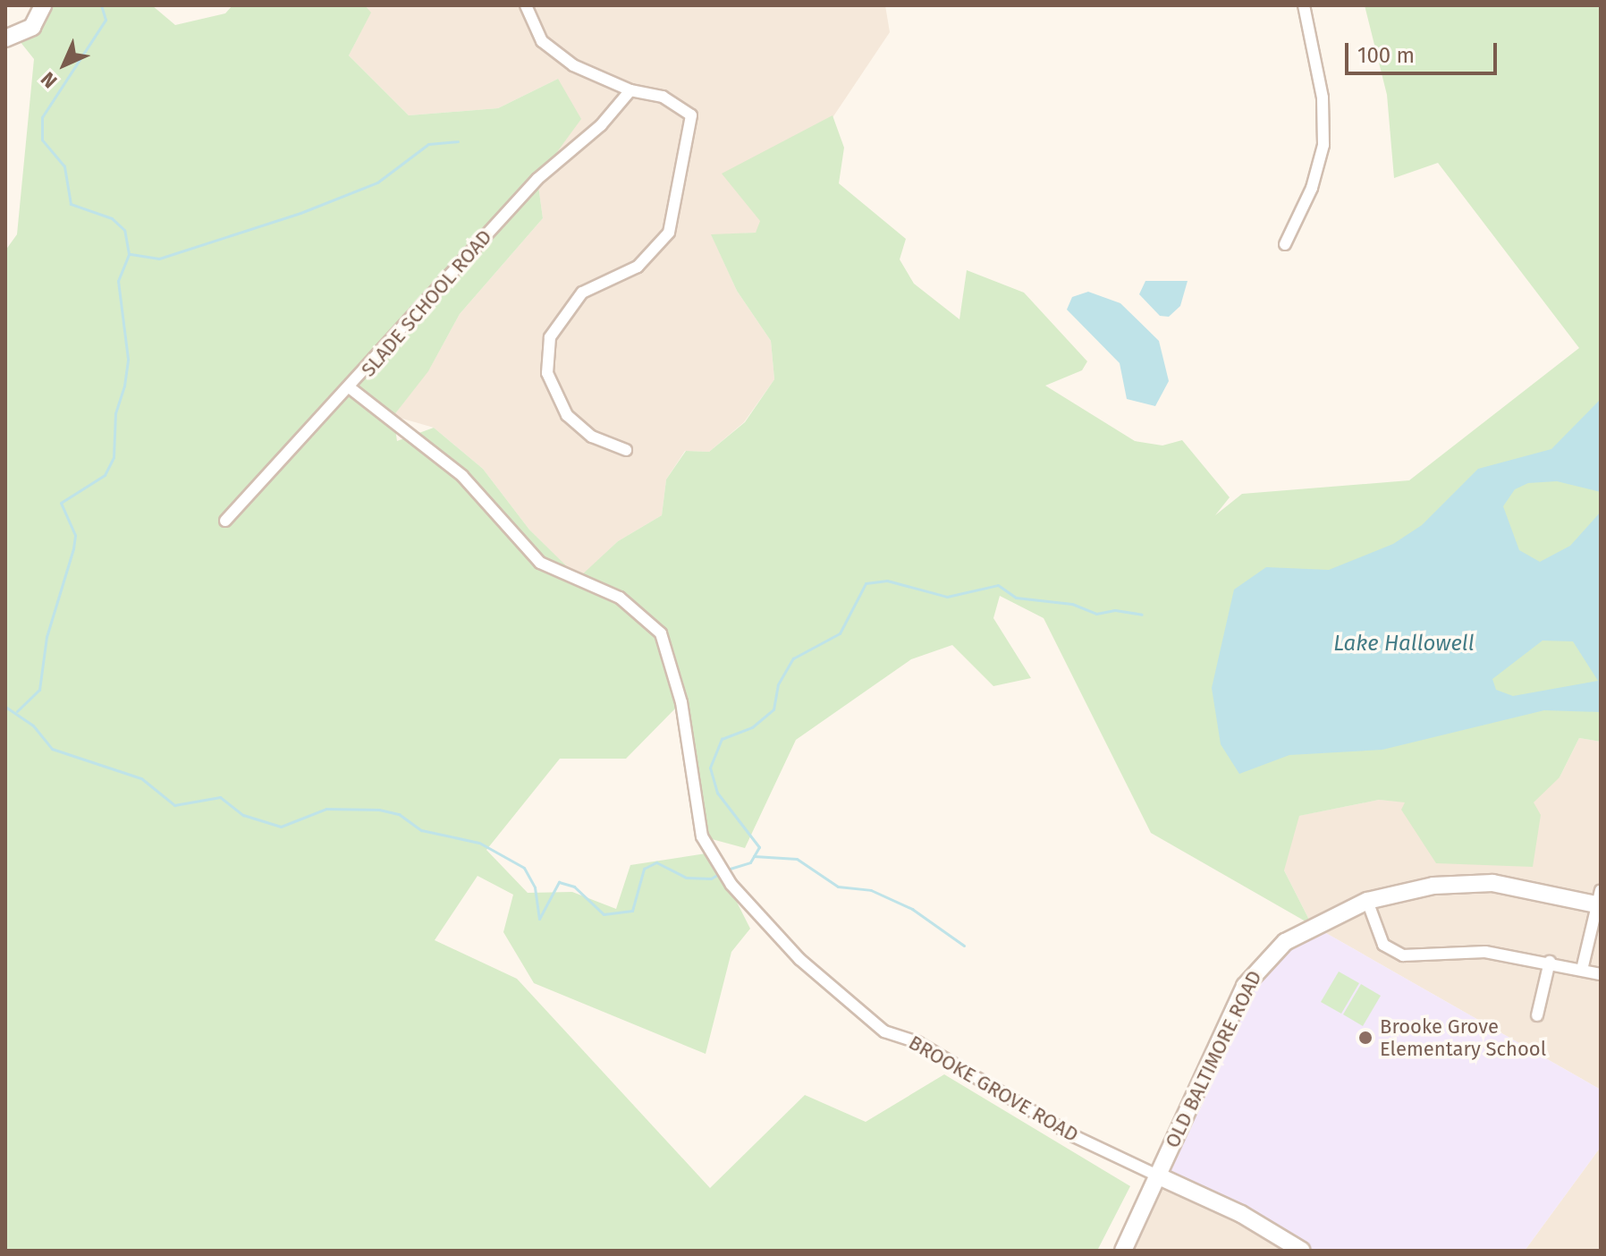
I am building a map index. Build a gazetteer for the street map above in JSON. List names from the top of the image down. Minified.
{"streets":{"street":["SLADE SCHOOL ROAD","OLD BALTIMORE ROAD","BROOKE GROVE ROAD"]},"crossings":[["SLADE SCHOOL ROAD","BROOKE GROVE ROAD"],["OLD BALTIMORE ROAD","BROOKE GROVE ROAD"]],"water":["Lake Hallowell"],"places":["Brooke Grove Elementary School"],"scale_bar":"100 m","north":"bottom left"}
